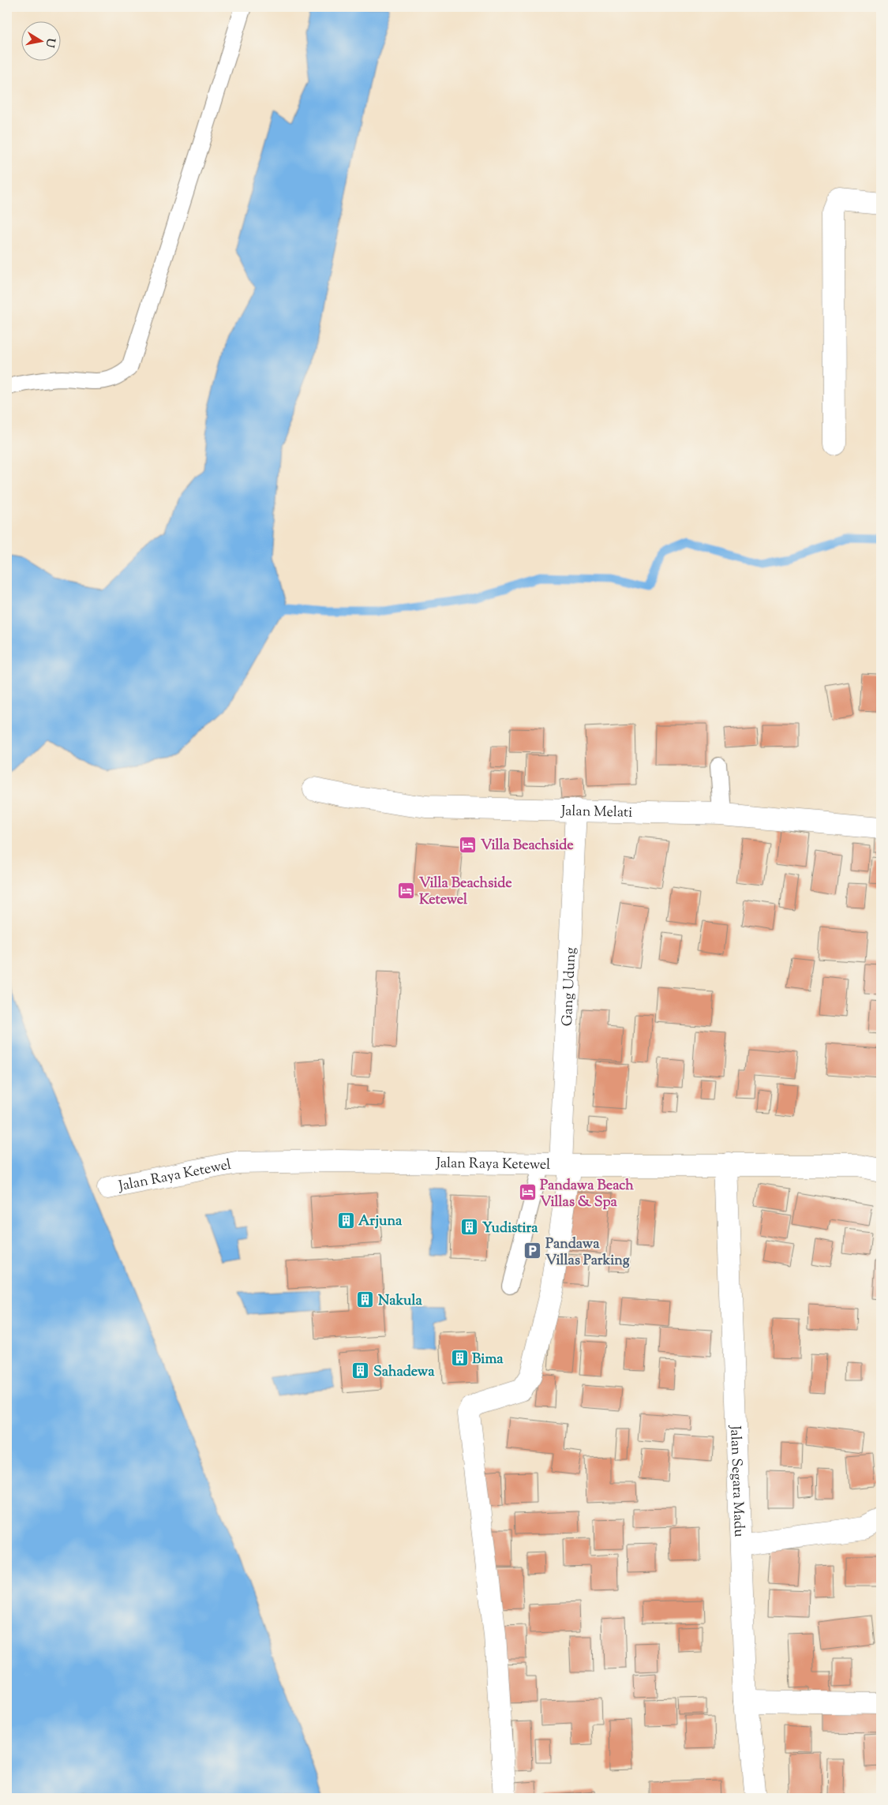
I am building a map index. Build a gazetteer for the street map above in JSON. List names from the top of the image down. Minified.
{"streets":{"street":["Jalan Melati","Gang Udung","Jalan Raya Ketewel","Jalan Segara Madu"]},"crossings":[["Jalan Melati","Gang Udung"],["Gang Udung","Jalan Raya Ketewel"],["Jalan Raya Ketewel","Jalan Segara Madu"]],"places":{"hotel":["Villa Beachside","Villa Beachside Ketewel","Pandawa Beach Villas & Spa"],"building":["Arjuna","Yudistira","Nakula","Bima","Sahadewa"],"parking":["Pandawa Villas Parking"]},"north":"right"}
